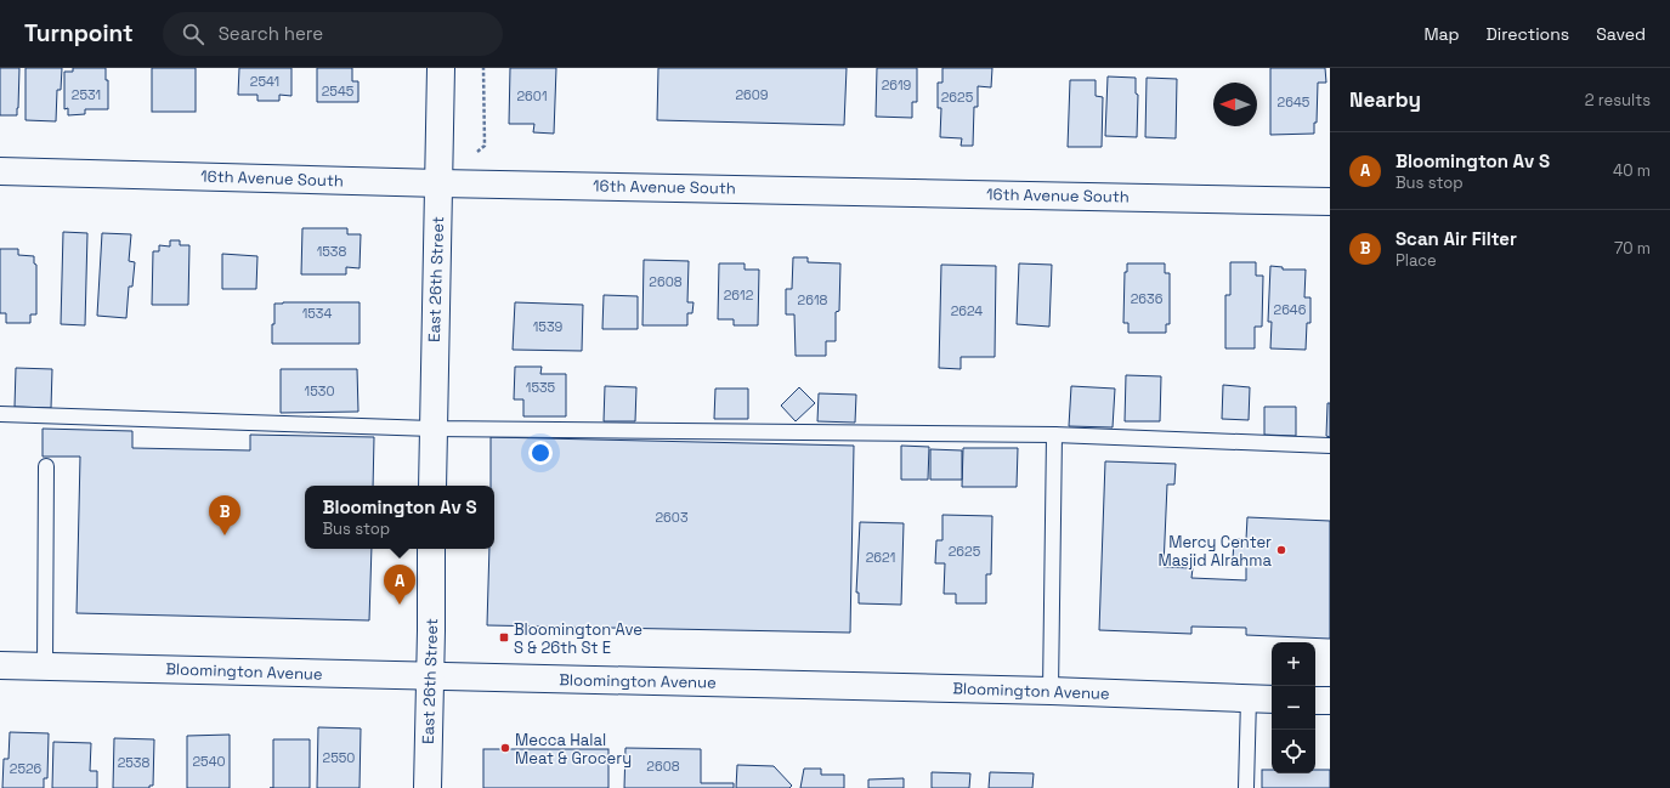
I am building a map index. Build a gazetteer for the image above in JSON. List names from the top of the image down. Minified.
{"streets":{"street":["16th Avenue South","East 26th Street","Bloomington Avenue"]},"crossings":[["16th Avenue South","East 26th Street"],["East 26th Street","Bloomington Avenue"]],"places":{"other":["Mercy Center Masjid Alrahma","Mecca Halal Meat & Grocery"],"transit":["Bloomington Ave S & 26th St E"]},"house_numbers":["2541","2619","2545","2531","2609","2601","2625","2645","1538","2608","2612","2636","2618","2646","2624","1534","1539","1535","1530","2603","2625","2621","2550","2540","2538","2608","2526"],"north":"left","page":{"header":"Turnpoint","search":"Search here","nav":["Map","Directions","Saved"],"heading":["Nearby","2 results"],"list":[{"mark":"A","name":"Bloomington Av S","note":"Bus stop","value":"40 m"},{"mark":"B","name":"Scan Air Filter","note":"Place","value":"70 m"}],"popup":["Bloomington Av S","Bus stop"],"pins":["B","A"],"map_buttons":["+","−"]}}
